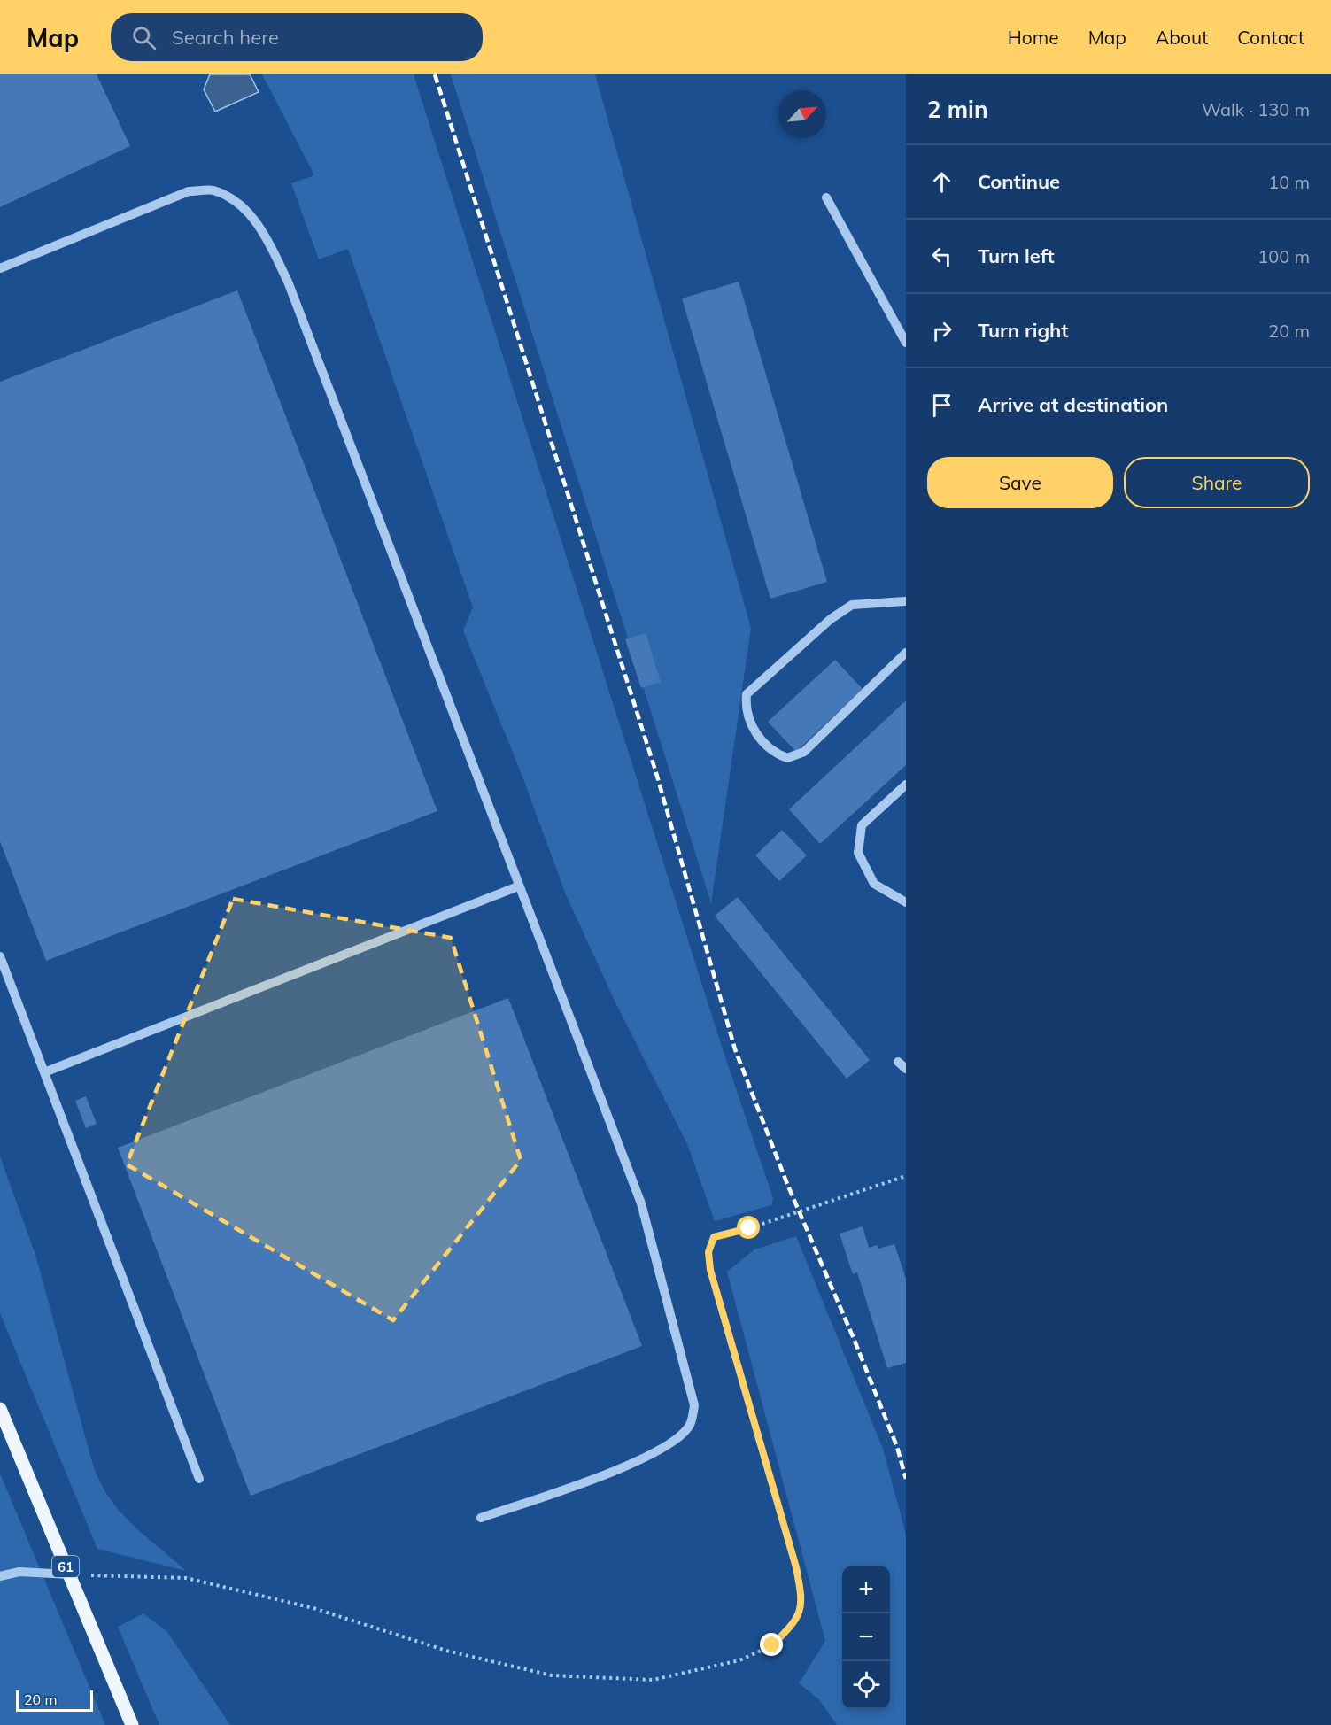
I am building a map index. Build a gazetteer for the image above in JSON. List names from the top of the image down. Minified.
{"streets":{"main road":["61"]},"scale_bar":"20 m","north":"top right","page":{"header":"Map","search":"Search here","nav":["Home","Map","About","Contact"],"heading":["2 min","Walk · 130 m"],"list":[["Continue","10 m"],["Turn left","100 m"],["Turn right","20 m"],"Arrive at destination"],"buttons":["Save","Share"],"map_buttons":["+","−"],"scale":"20 m"}}
